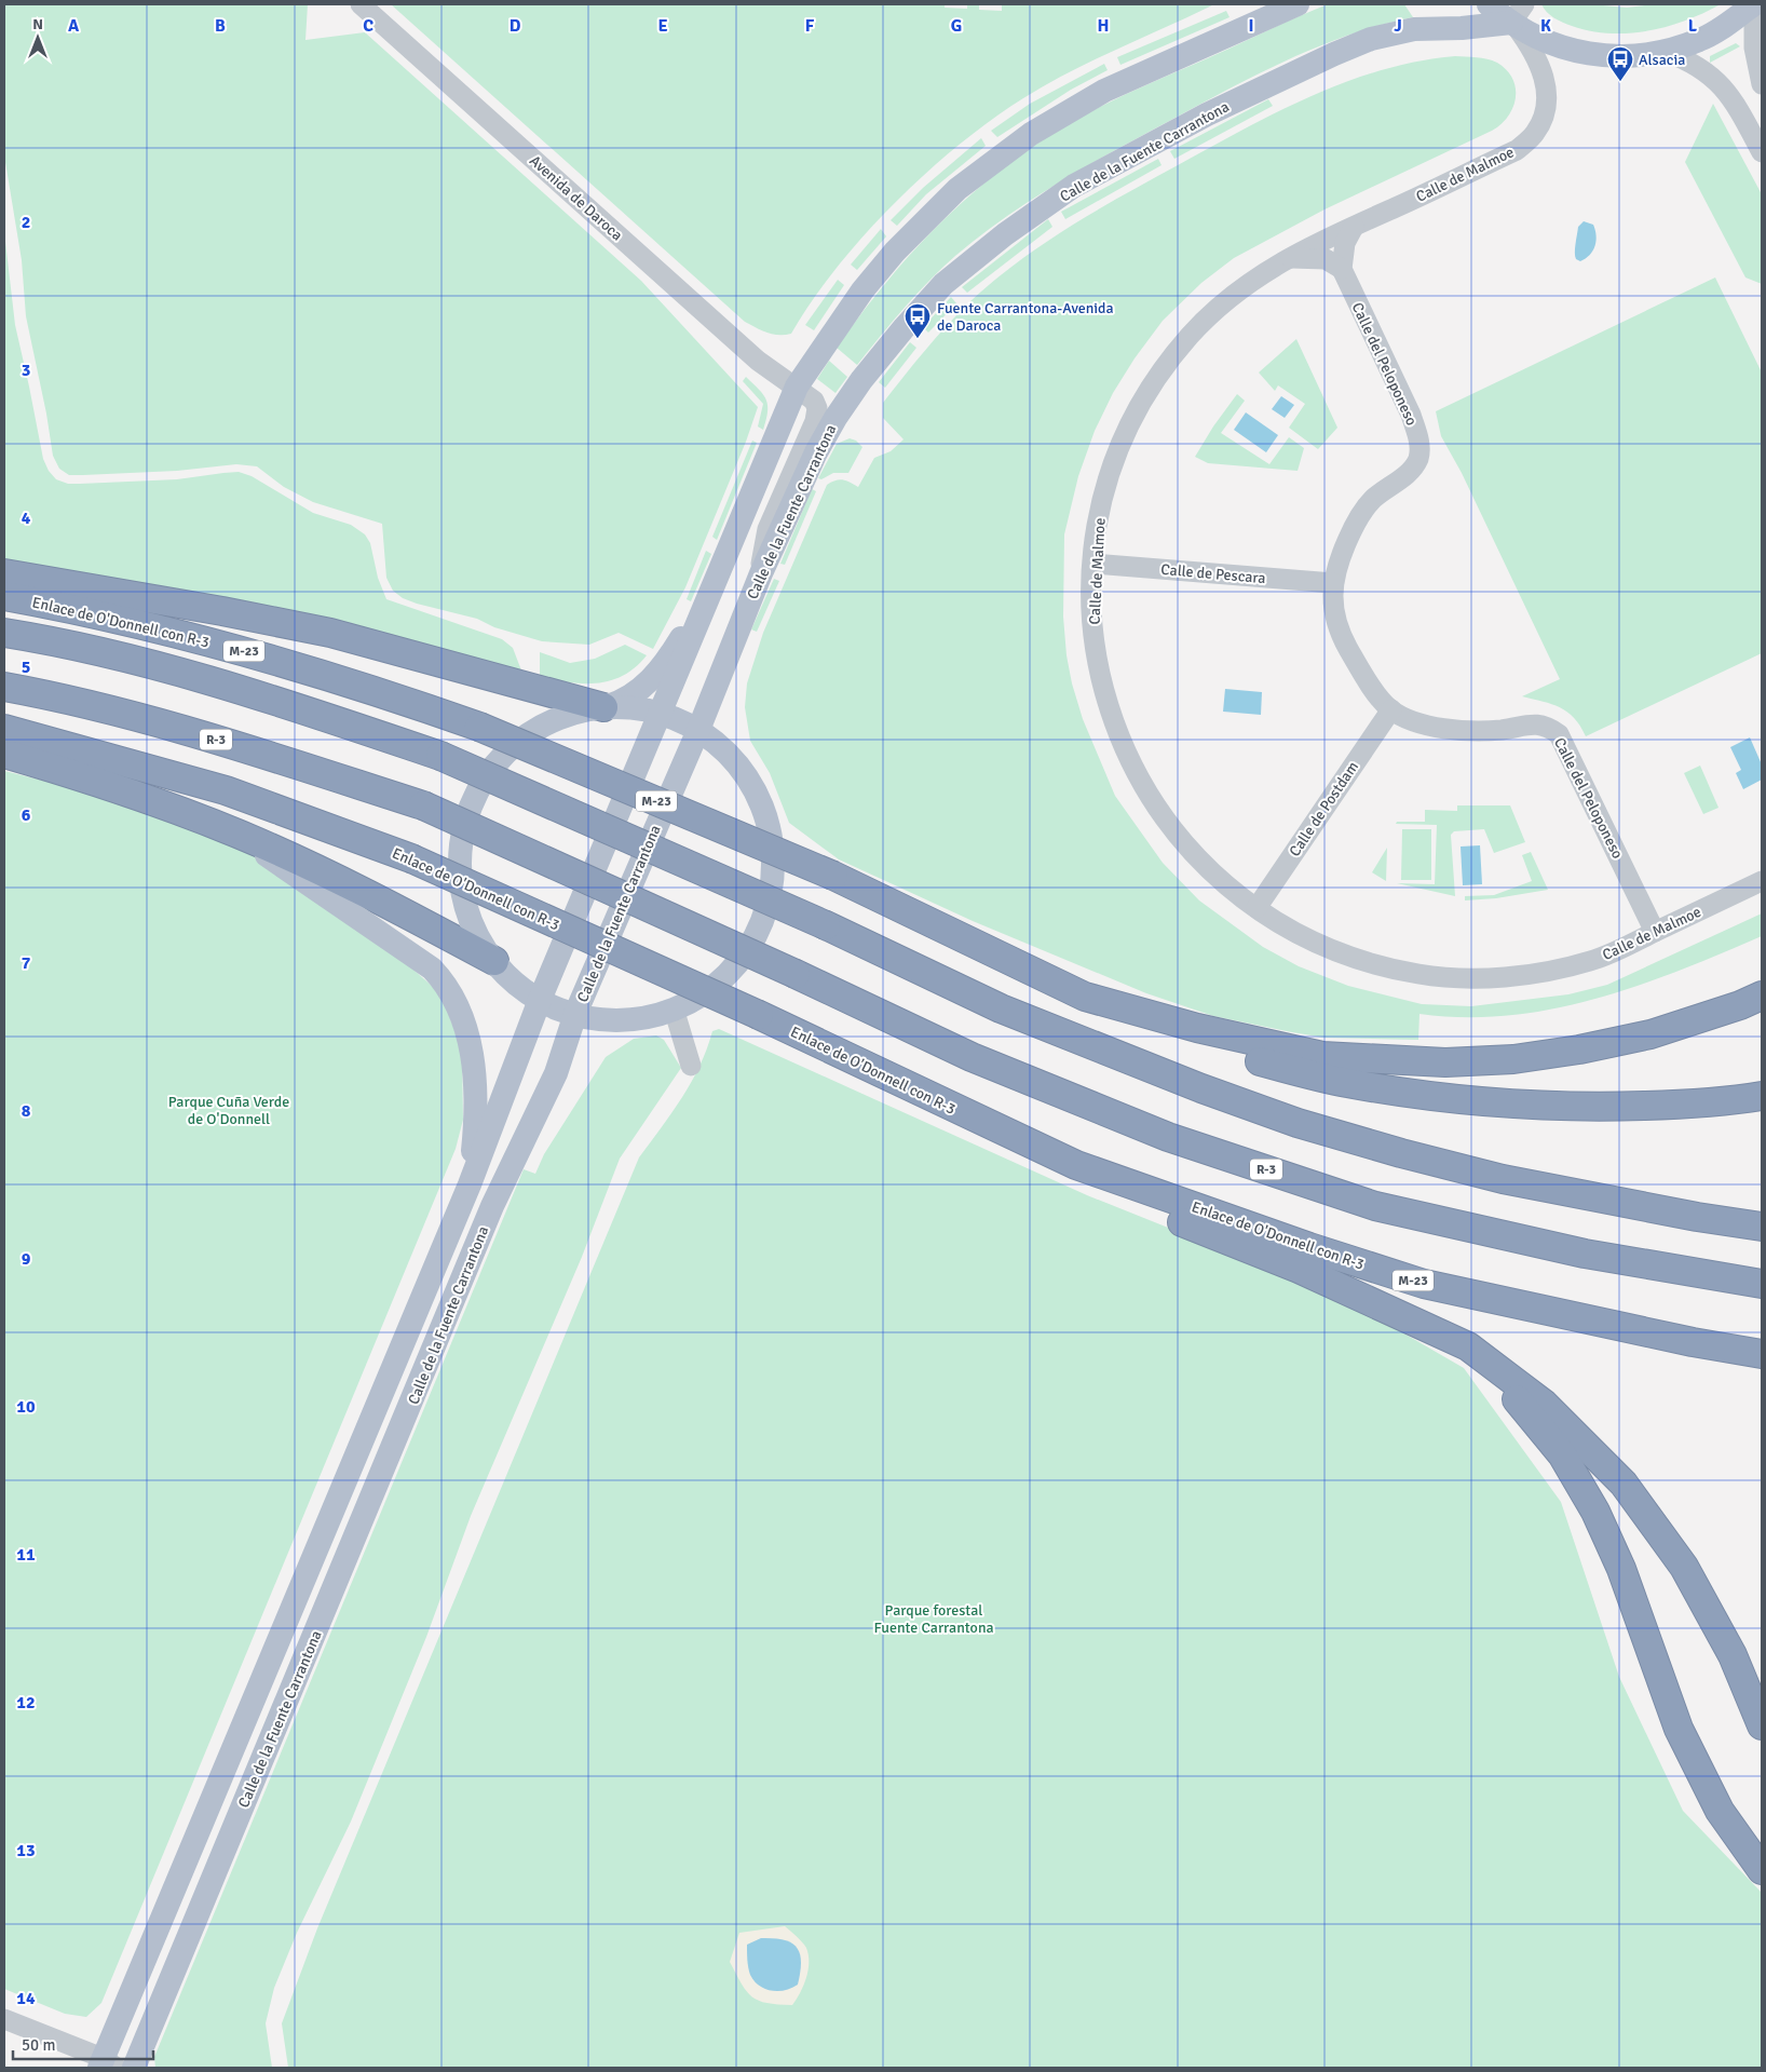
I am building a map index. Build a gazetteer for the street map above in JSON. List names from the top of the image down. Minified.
{"streets":{"highway":["Enlace de O'Donnell con R-3","M-23","R-3"],"main road":["Calle de la Fuente Carrantona"],"street":["Calle de Malmoe","Avenida de Daroca","Calle del Peloponeso","Calle de Pescara","Calle de Postdam"]},"crossings":[["Calle de la Fuente Carrantona","Calle de Malmoe"],["Calle de la Fuente Carrantona","Avenida de Daroca"],["Calle de Malmoe","Calle del Peloponeso"],["Calle de Malmoe","Calle de Pescara"],["Calle de Malmoe","Calle de Postdam"],["Calle del Peloponeso","Calle de Pescara"],["Calle del Peloponeso","Calle de Postdam"]],"parks":["Parque Cuña Verde de O'Donnell","Parque forestal Fuente Carrantona"],"places":{"bus stop":["Alsacia","Fuente Carrantona-Avenida de Daroca"]},"scale_bar":"50 m","north":"top","grid":{"columns":["A","B","C","D","E","F","G","H","I","J","K","L"],"rows":["2","3","4","5","6","7","8","9","10","11","12","13","14"]}}
